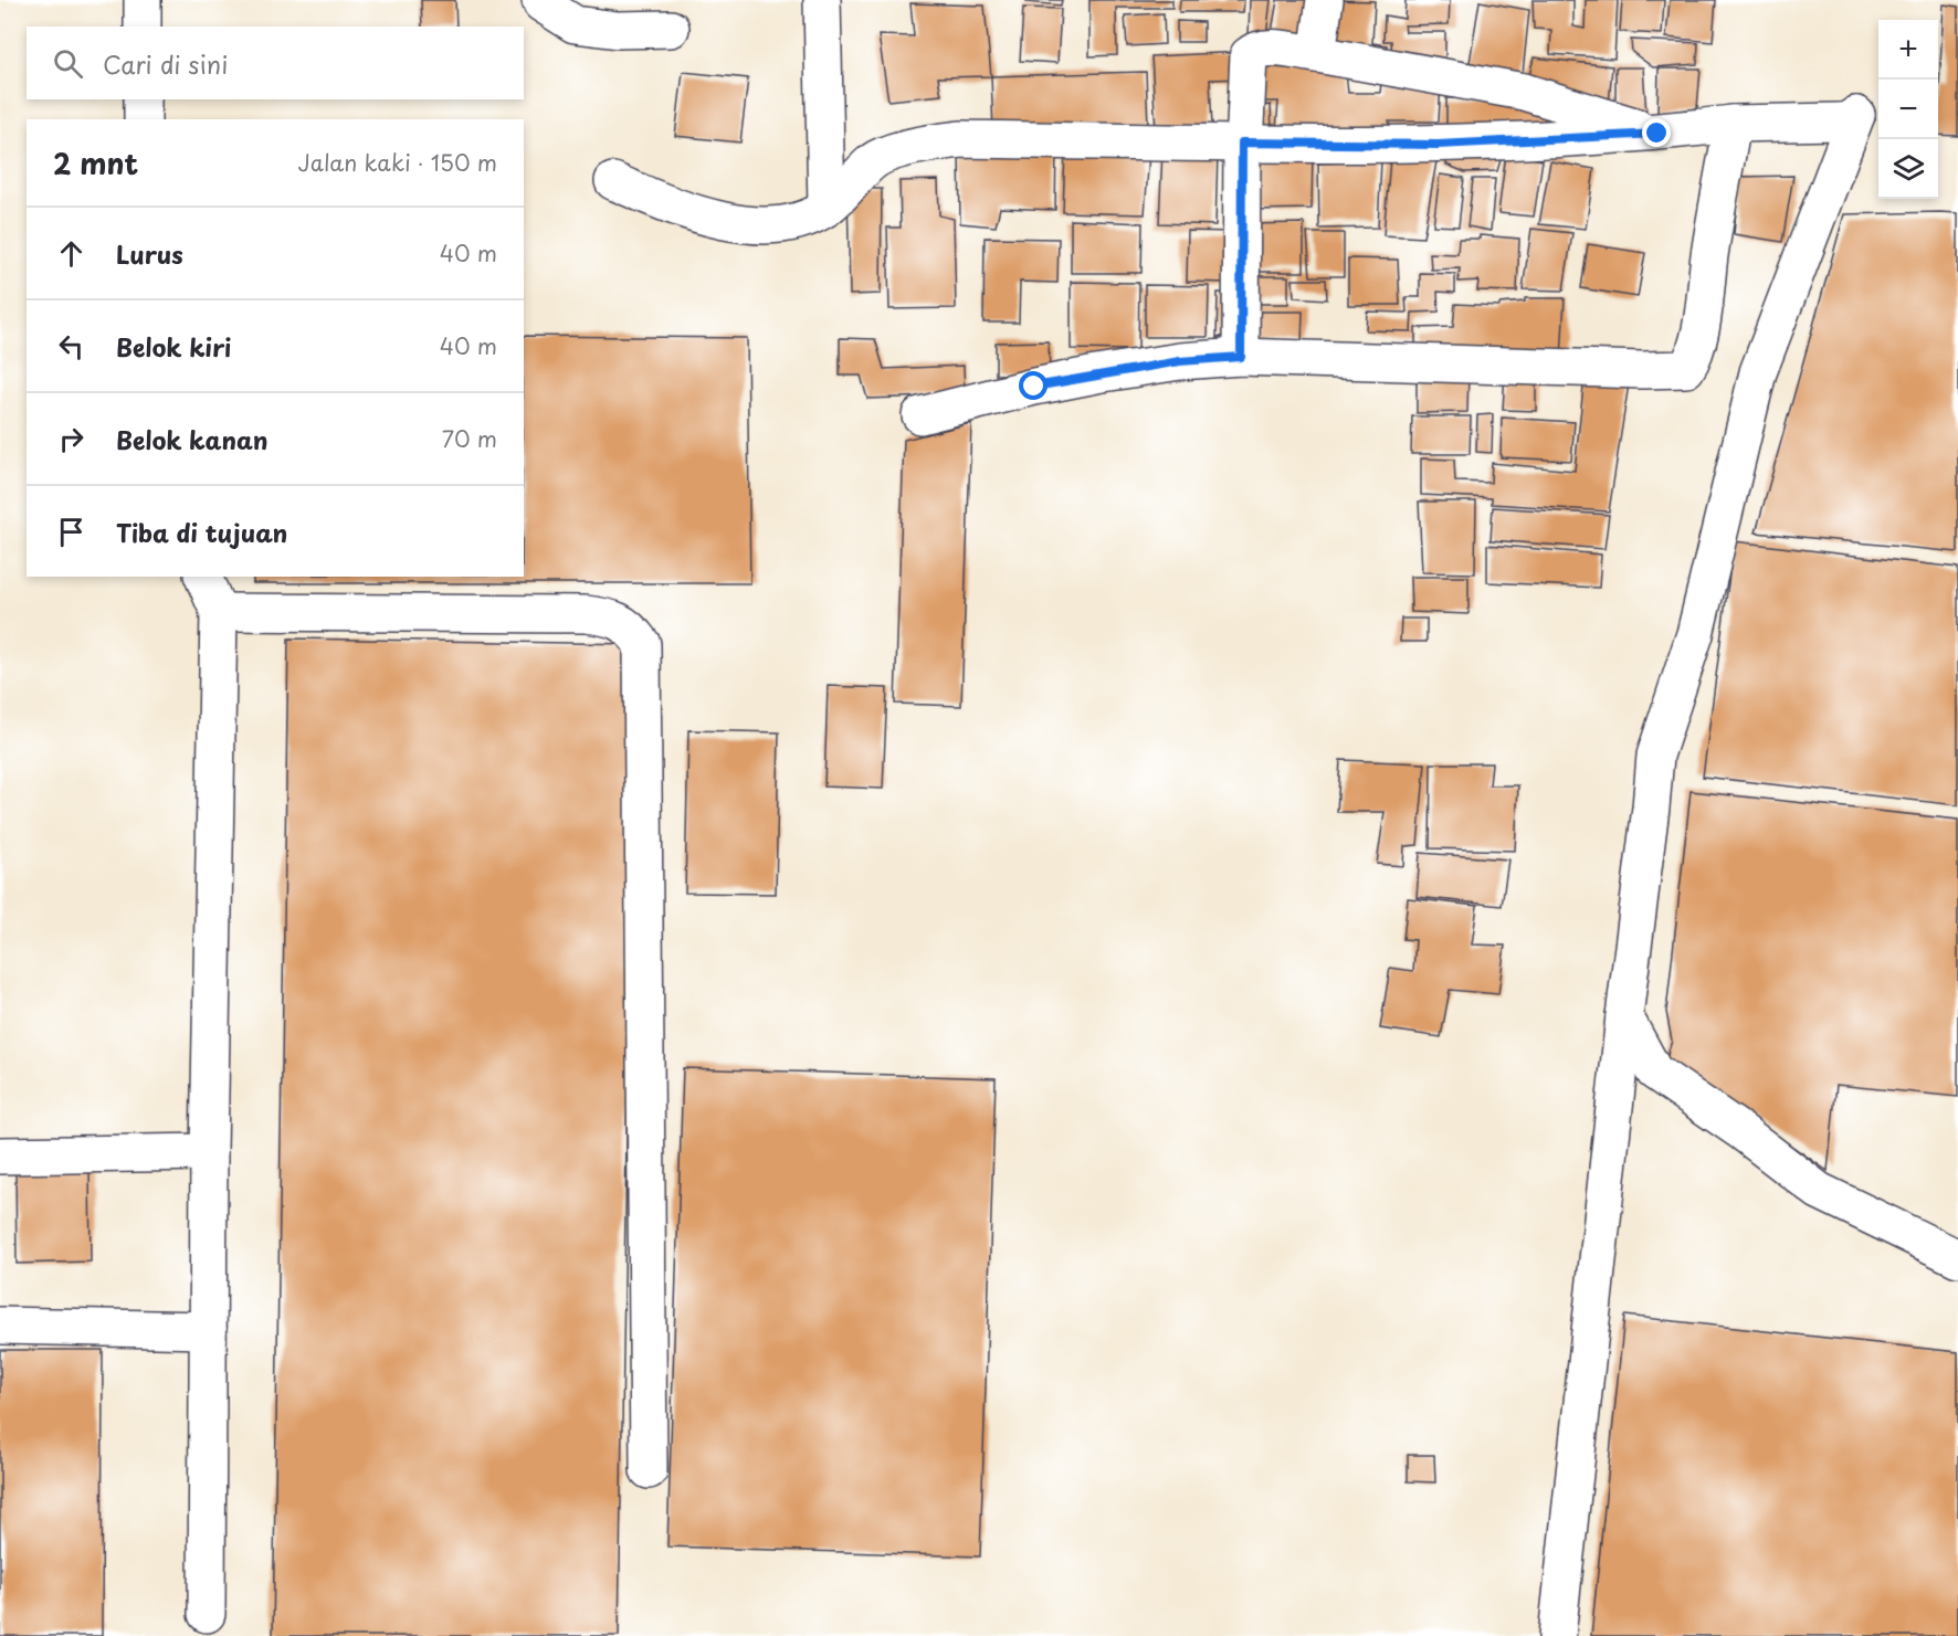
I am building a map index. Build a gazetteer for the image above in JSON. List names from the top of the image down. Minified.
{"page":{"map_buttons":["+","−"],"search":"Cari di sini","heading":["2 mnt","Jalan kaki · 150 m"],"list":[["Lurus","40 m"],["Belok kiri","40 m"],["Belok kanan","70 m"],"Tiba di tujuan"]}}
